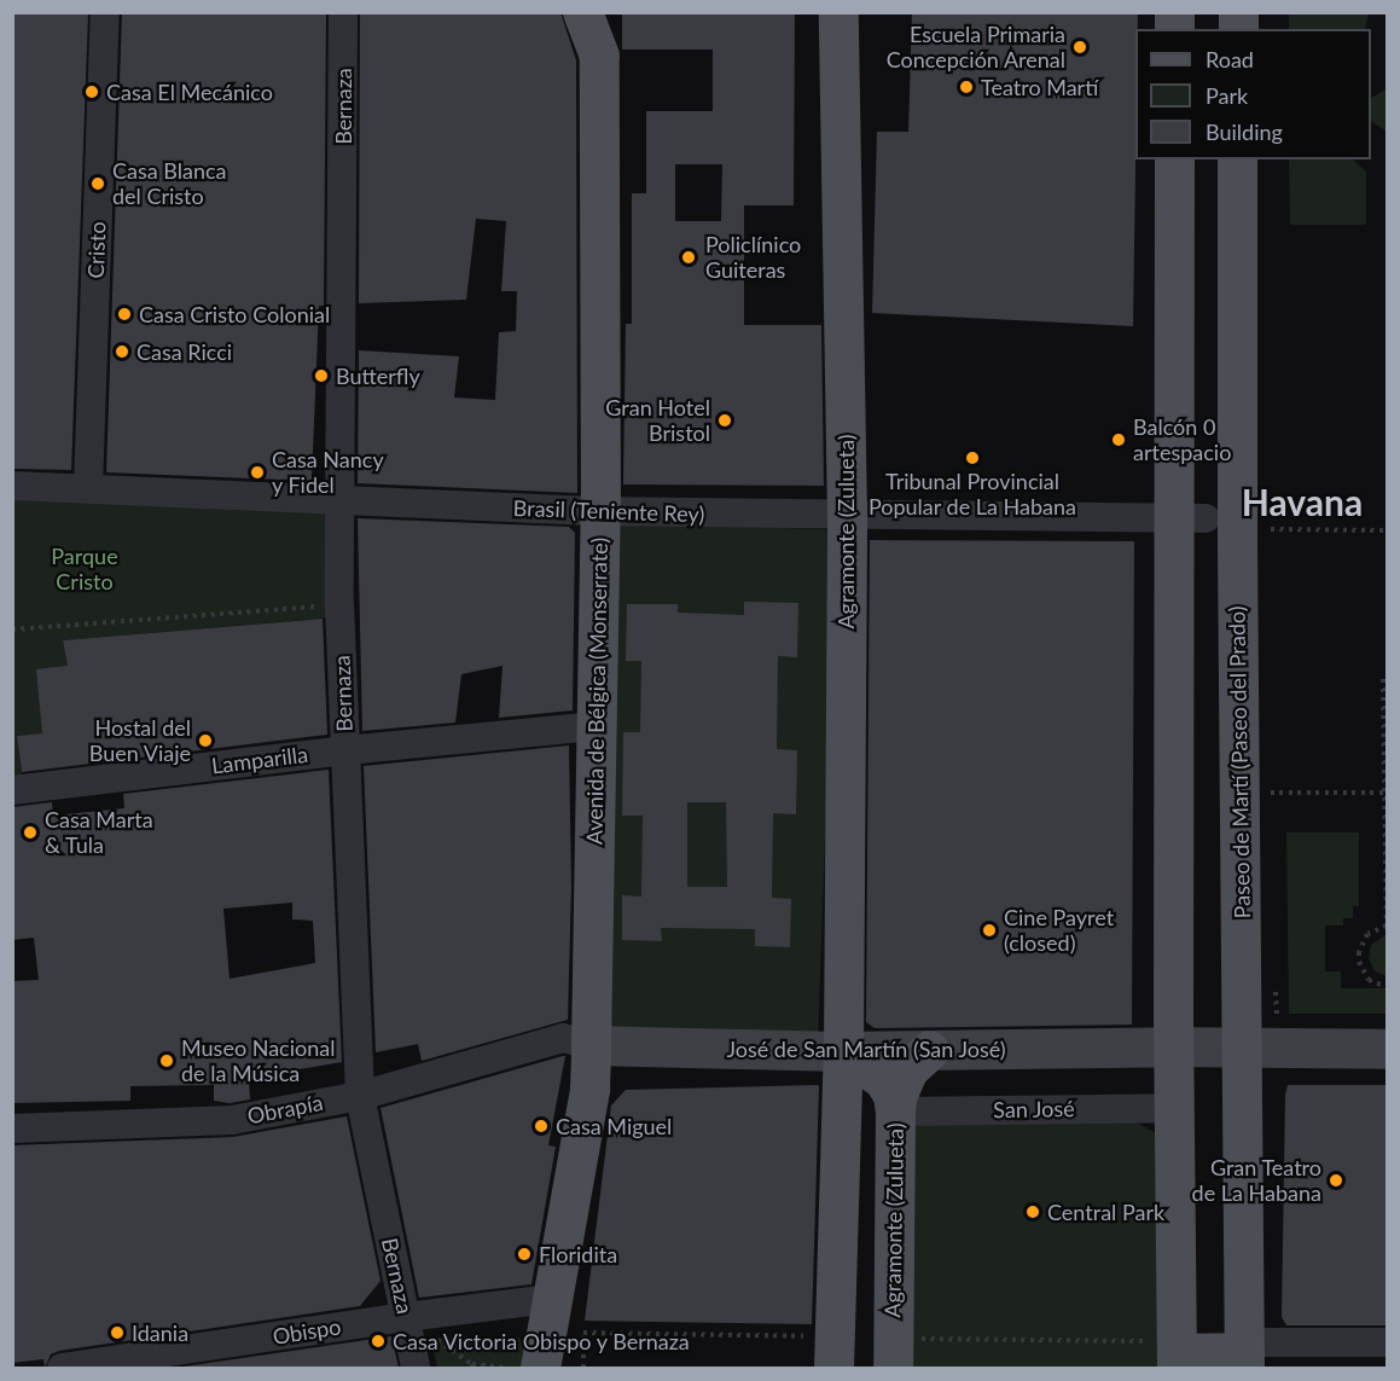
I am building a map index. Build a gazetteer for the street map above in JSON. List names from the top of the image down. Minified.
{"streets":{"main road":["Agramonte (Zulueta)","Avenida de Bélgica (Monserrate)","Paseo de Martí (Paseo del Prado)"],"street":["Bernaza","Cristo","Brasil (Teniente Rey)","Lamparilla","José de San Martín (San José)","Obrapía","San José","Obispo"]},"crossings":[["Bernaza","Brasil (Teniente Rey)"],["Bernaza","Lamparilla"],["Bernaza","Obrapía"],["Bernaza","Obispo"],["Cristo","Brasil (Teniente Rey)"],["Brasil (Teniente Rey)","Agramonte (Zulueta)"],["Brasil (Teniente Rey)","Avenida de Bélgica (Monserrate)"],["Agramonte (Zulueta)","José de San Martín (San José)"],["Agramonte (Zulueta)","San José"],["Avenida de Bélgica (Monserrate)","Lamparilla"],["Avenida de Bélgica (Monserrate)","José de San Martín (San José)"],["Avenida de Bélgica (Monserrate)","Obrapía"],["Avenida de Bélgica (Monserrate)","Obispo"],["Paseo de Martí (Paseo del Prado)","José de San Martín (San José)"],["José de San Martín (San José)","Obrapía"]],"districts":["Havana"],"parks":["Parque Cristo"],"places":["Escuela Primaria Concepción Arenal","Teatro Martí","Casa El Mecánico","Casa Blanca del Cristo","Policlínico Guiteras","Casa Cristo Colonial","Casa Ricci","Butterfly","Gran Hotel Bristol","Balcón 0 artespacio","Tribunal Provincial Popular de La Habana","Casa Nancy y Fidel","Hostal del Buen Viaje","Casa Marta & Tula","Cine Payret (closed)","Museo Nacional de la Música","Casa Miguel","Gran Teatro de La Habana","Central Park","Floridita","Idania","Casa Victoria Obispo y Bernaza"],"legend":["Road","Park","Building"]}
